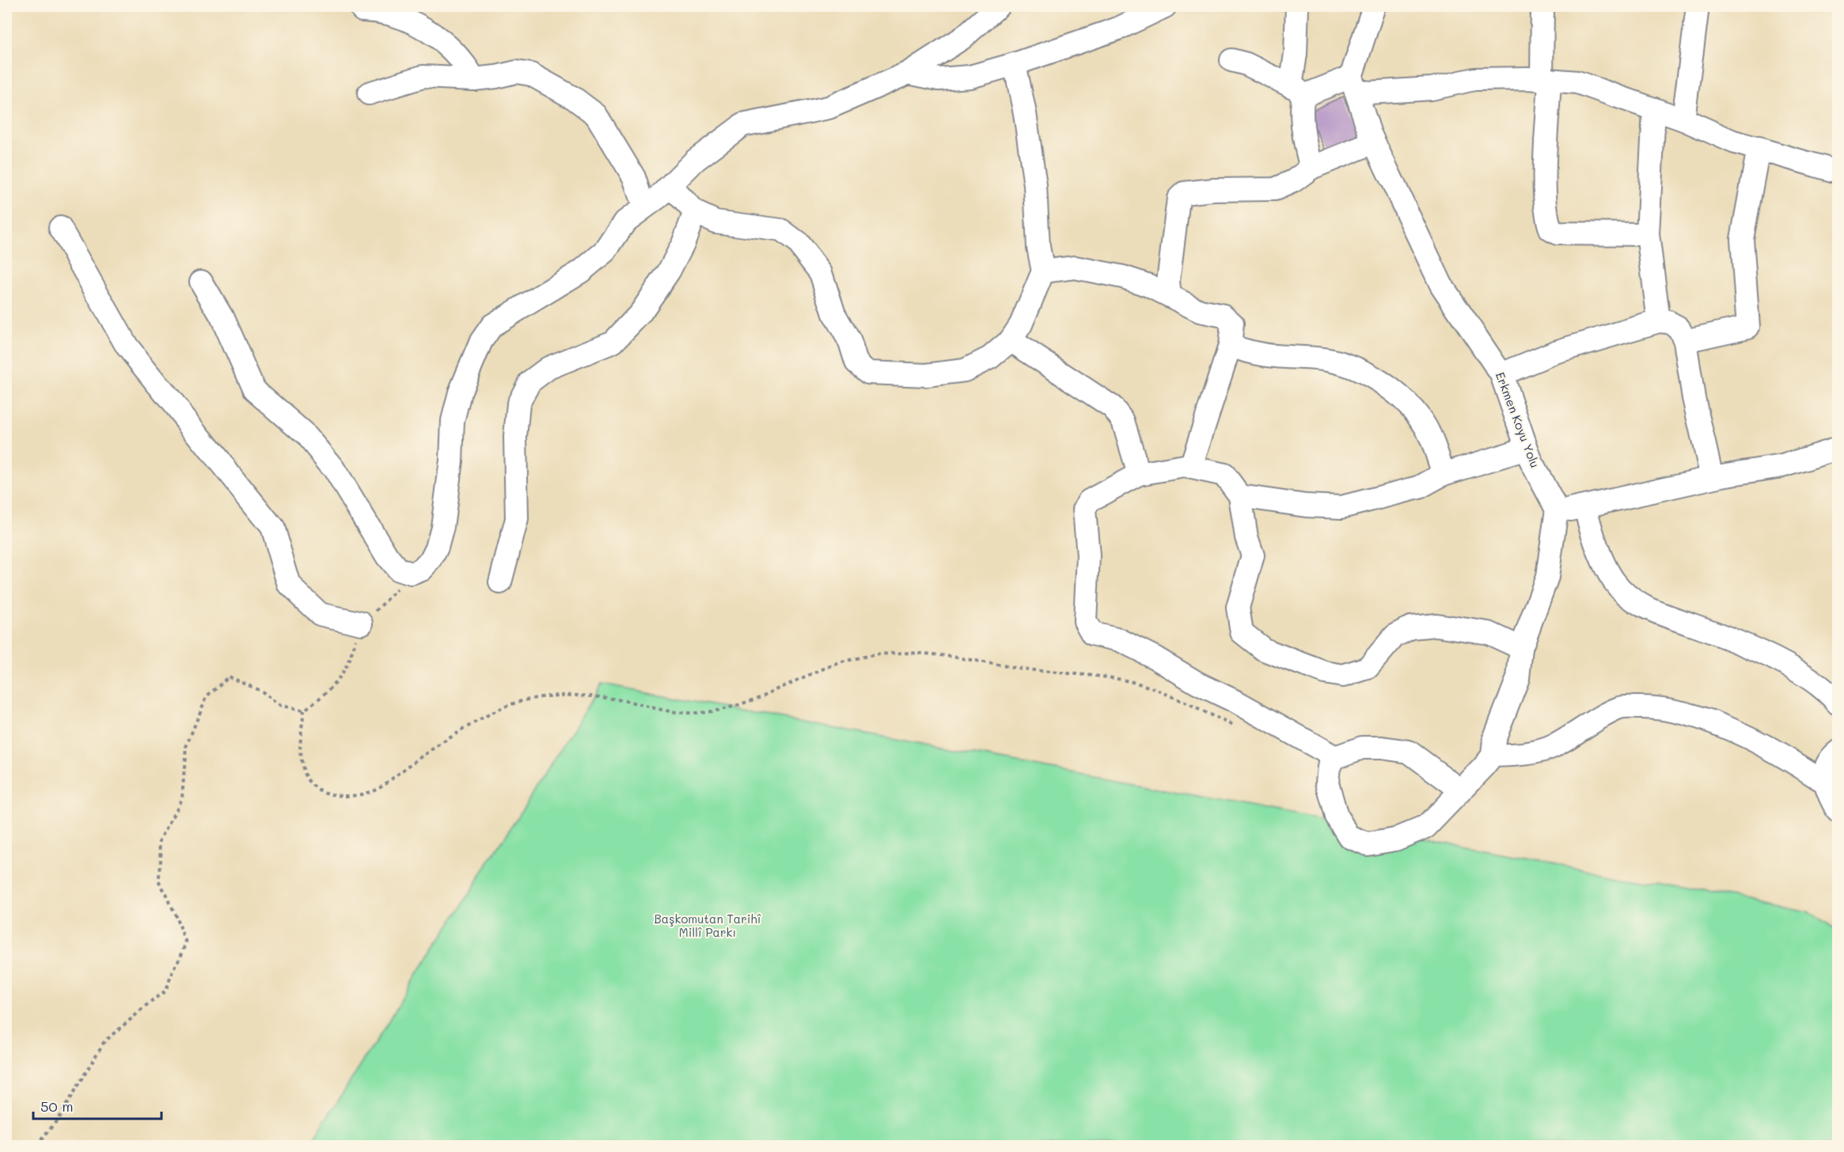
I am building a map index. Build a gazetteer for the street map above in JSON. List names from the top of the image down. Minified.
{"streets":{"street":["Erkmen Koyu Yolu"]},"parks":["Başkomutan Tarihî Millî Parkı"],"scale_bar":"50 m"}
